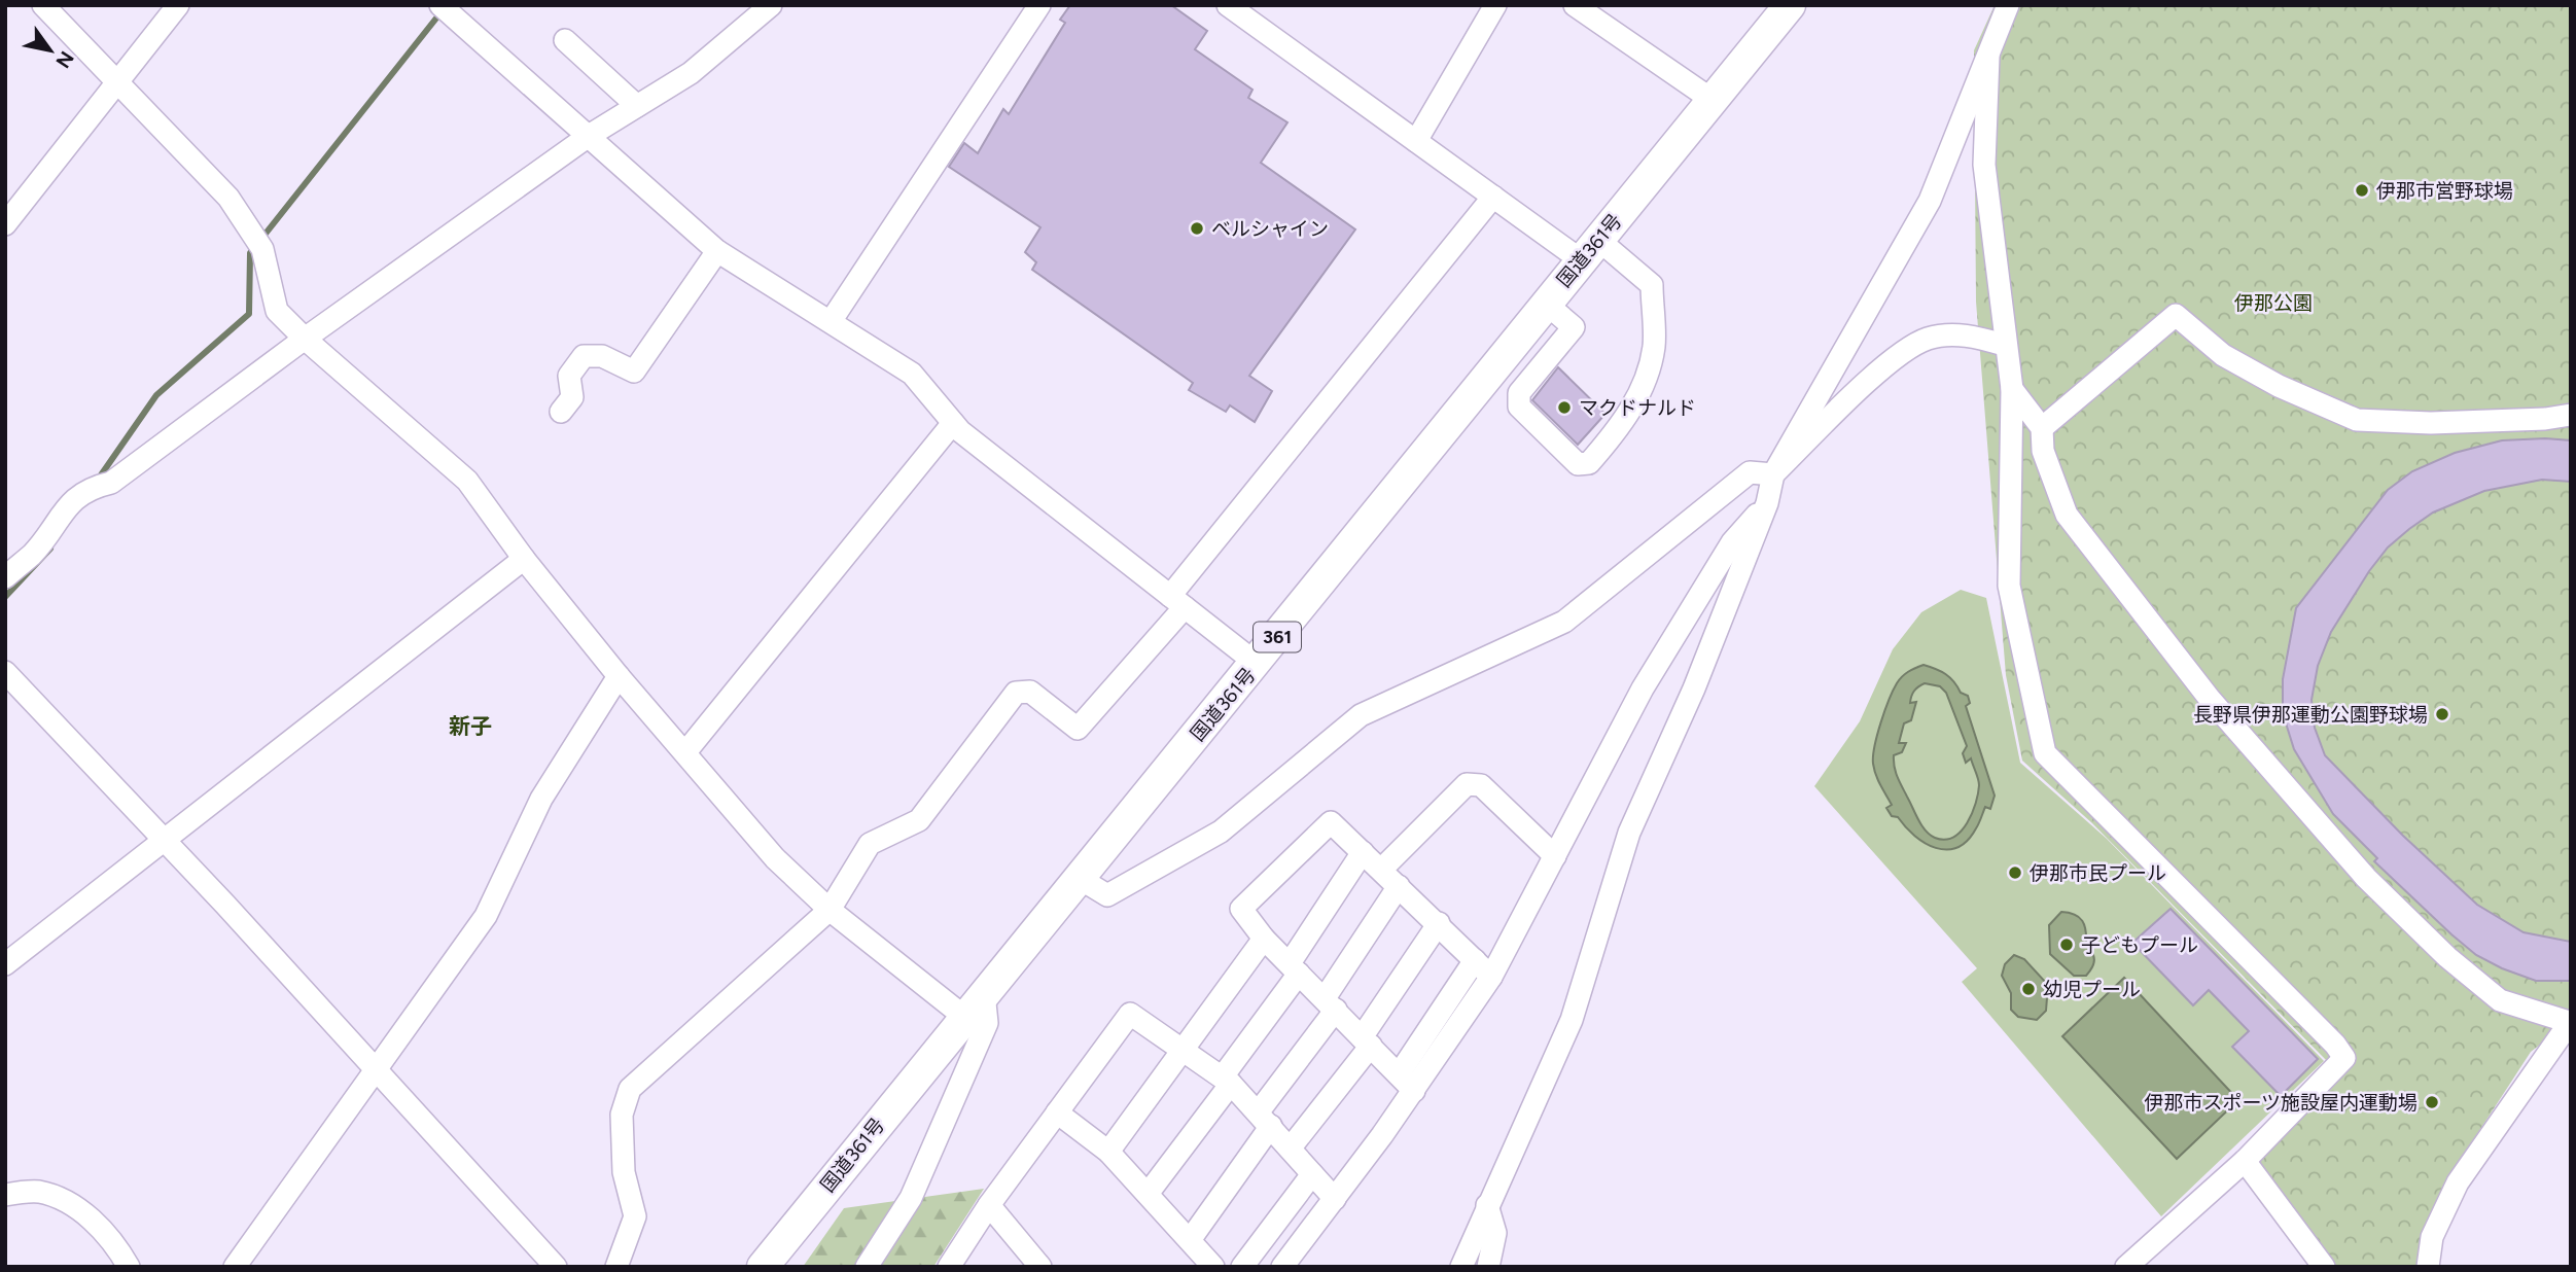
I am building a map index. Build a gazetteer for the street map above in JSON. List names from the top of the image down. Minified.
{"streets":{"highway":["国道361号","361"]},"districts":["新子"],"parks":["伊那公園"],"places":["伊那市営野球場","ベルシャイン","マクドナルド","長野県伊那運動公園野球場","伊那市民プール","子どもプール","幼児プール","伊那市スポーツ施設屋内運動場"],"north":"bottom right"}
